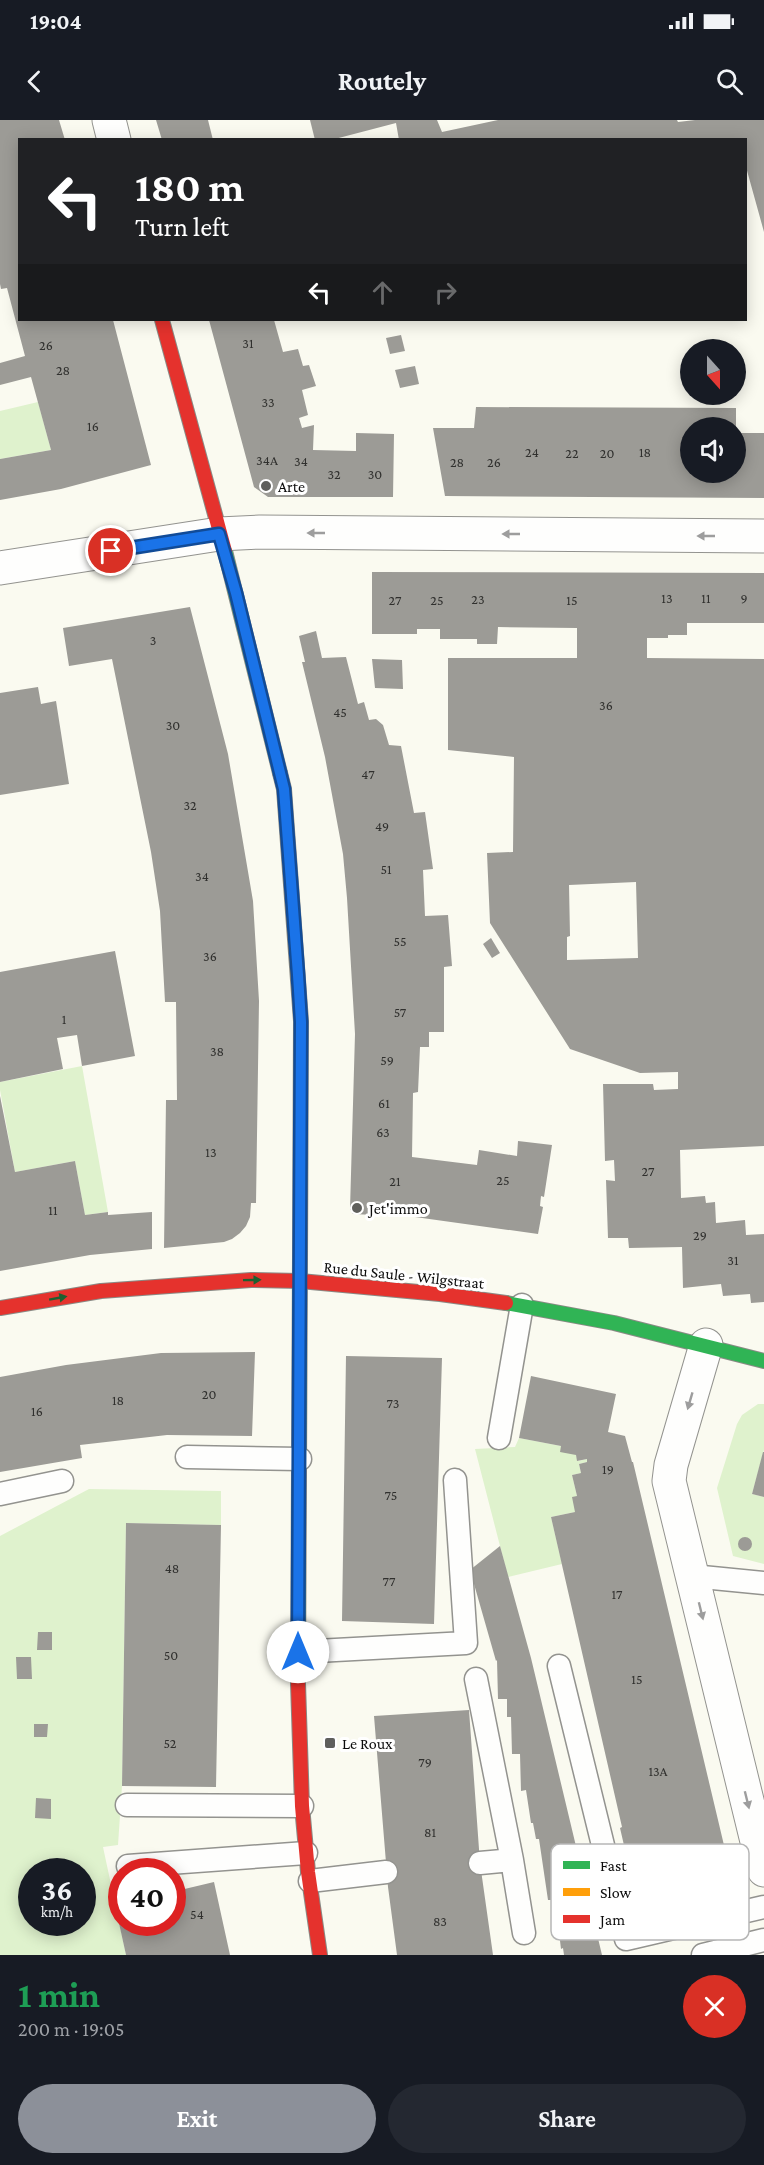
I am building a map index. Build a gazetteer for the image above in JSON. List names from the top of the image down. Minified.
{"streets":{"street":["Rue du Saule - Wilgstraat"]},"one_way":["Rue du Saule - Wilgstraat"],"places":{"other":["Arte","Jet'immo"],"transit":["Le Roux"]},"house_numbers":["31","26","28","33","16","24","18","22","20","34A","34","28","26","32","30","13","11","9","23","27","25","15","3","36","45","30","47","32","49","51","34","55","36","57","1","38","59","61","63","13","27","25","21","11","29","31","20","18","73","16","19","75","48","77","17","50","15","52","79","13A","81","54","83"],"legend":["Fast","Slow","Jam"],"north":"bottom","page":{"status":"19:04","header":"Routely","turn":["180 m","Turn left"],"speed":"36 km/h","limit":"40","heading":["1 min","200 m · 19:05"],"buttons":["Exit","Share"]}}
